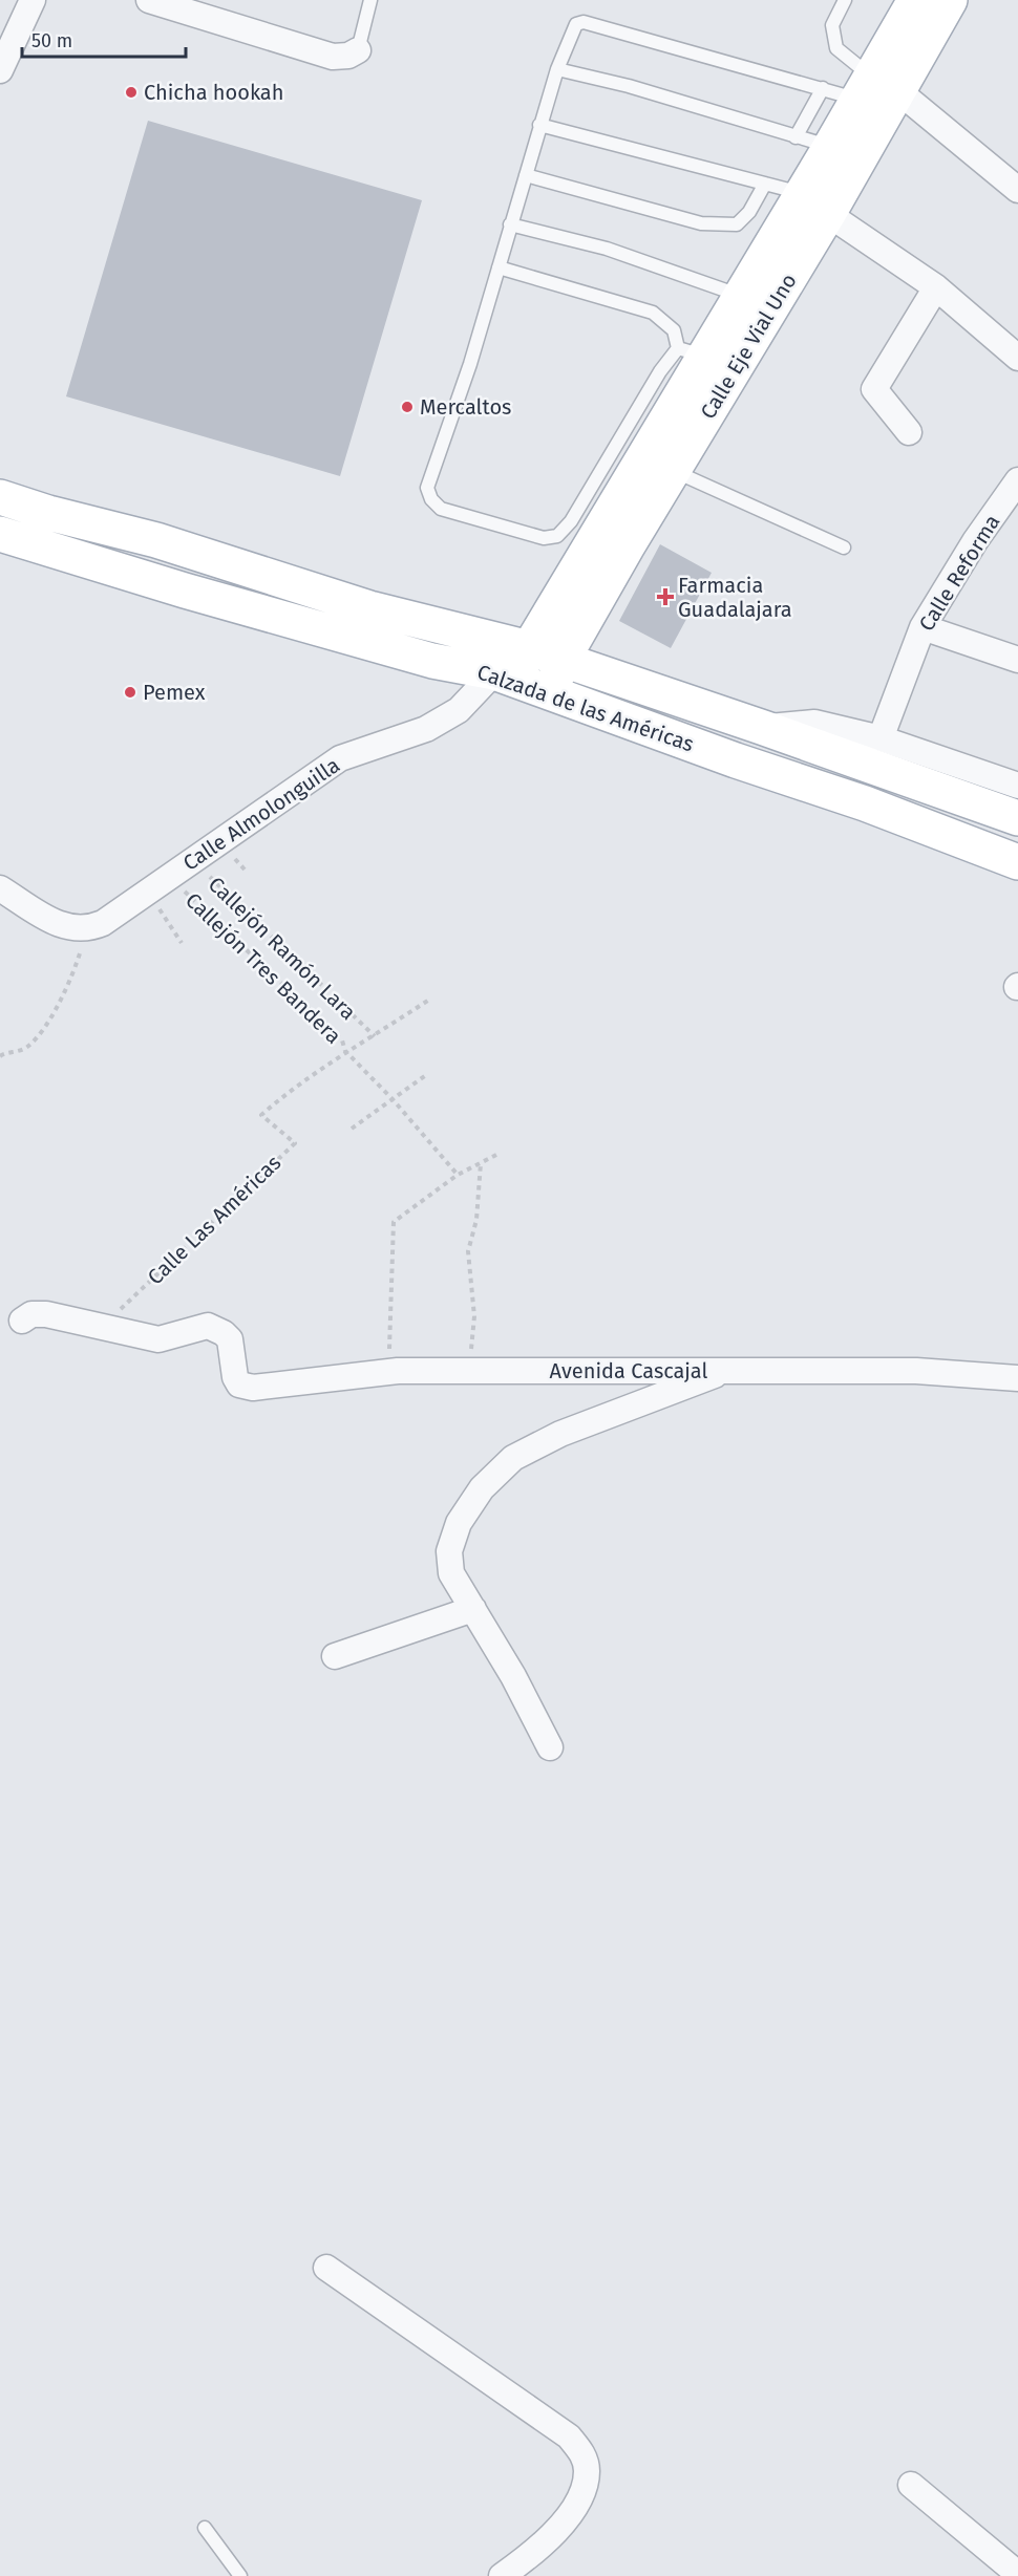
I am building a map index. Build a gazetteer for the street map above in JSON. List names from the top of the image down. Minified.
{"streets":{"main road":["Calle Eje Vial Uno","Calzada de las Américas"],"street":["Calle Reforma","Calle Almolonguilla","Avenida Cascajal"],"path":["Callejón Ramón Lara","Callejón Tres Bandera","Calle Las Américas"]},"crossings":[["Calle Eje Vial Uno","Calzada de las Américas"],["Calle Eje Vial Uno","Calle Almolonguilla"],["Calzada de las Américas","Calle Almolonguilla"],["Calle Almolonguilla","Callejón Ramón Lara"],["Calle Almolonguilla","Callejón Tres Bandera"],["Callejón Tres Bandera","Calle Las Américas"],["Calle Las Américas","Avenida Cascajal"]],"places":{"other":["Chicha hookah","Mercaltos","Pemex"],"health":["Farmacia Guadalajara"]},"scale_bar":"50 m"}
